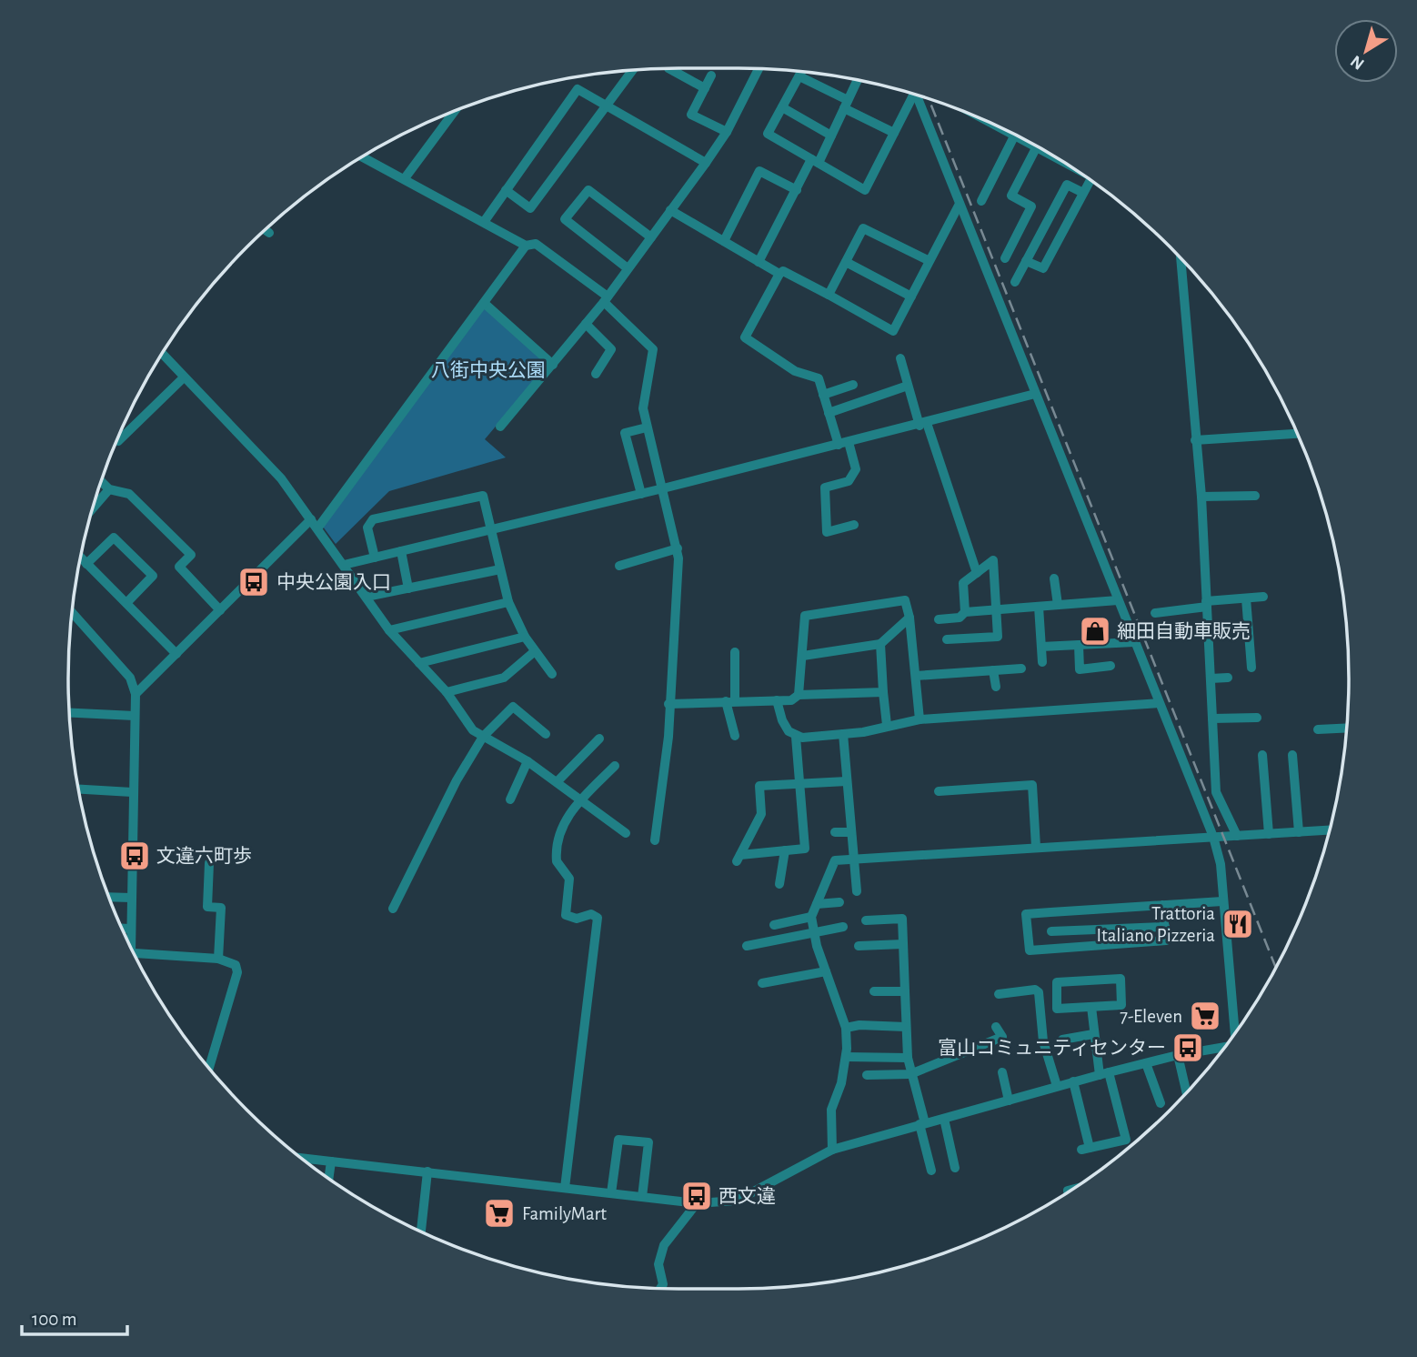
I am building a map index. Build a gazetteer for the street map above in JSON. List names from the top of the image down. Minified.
{"parks":["八街中央公園"],"places":{"bus stop":["中央公園入口","文違六町歩","富山コミュニティセンター","西文違"],"shop":["細田自動車販売"],"restaurant":["Trattoria Italiano Pizzeria"],"supermarket":["7-Eleven","FamilyMart"]},"scale_bar":"100 m","north":"bottom left"}
